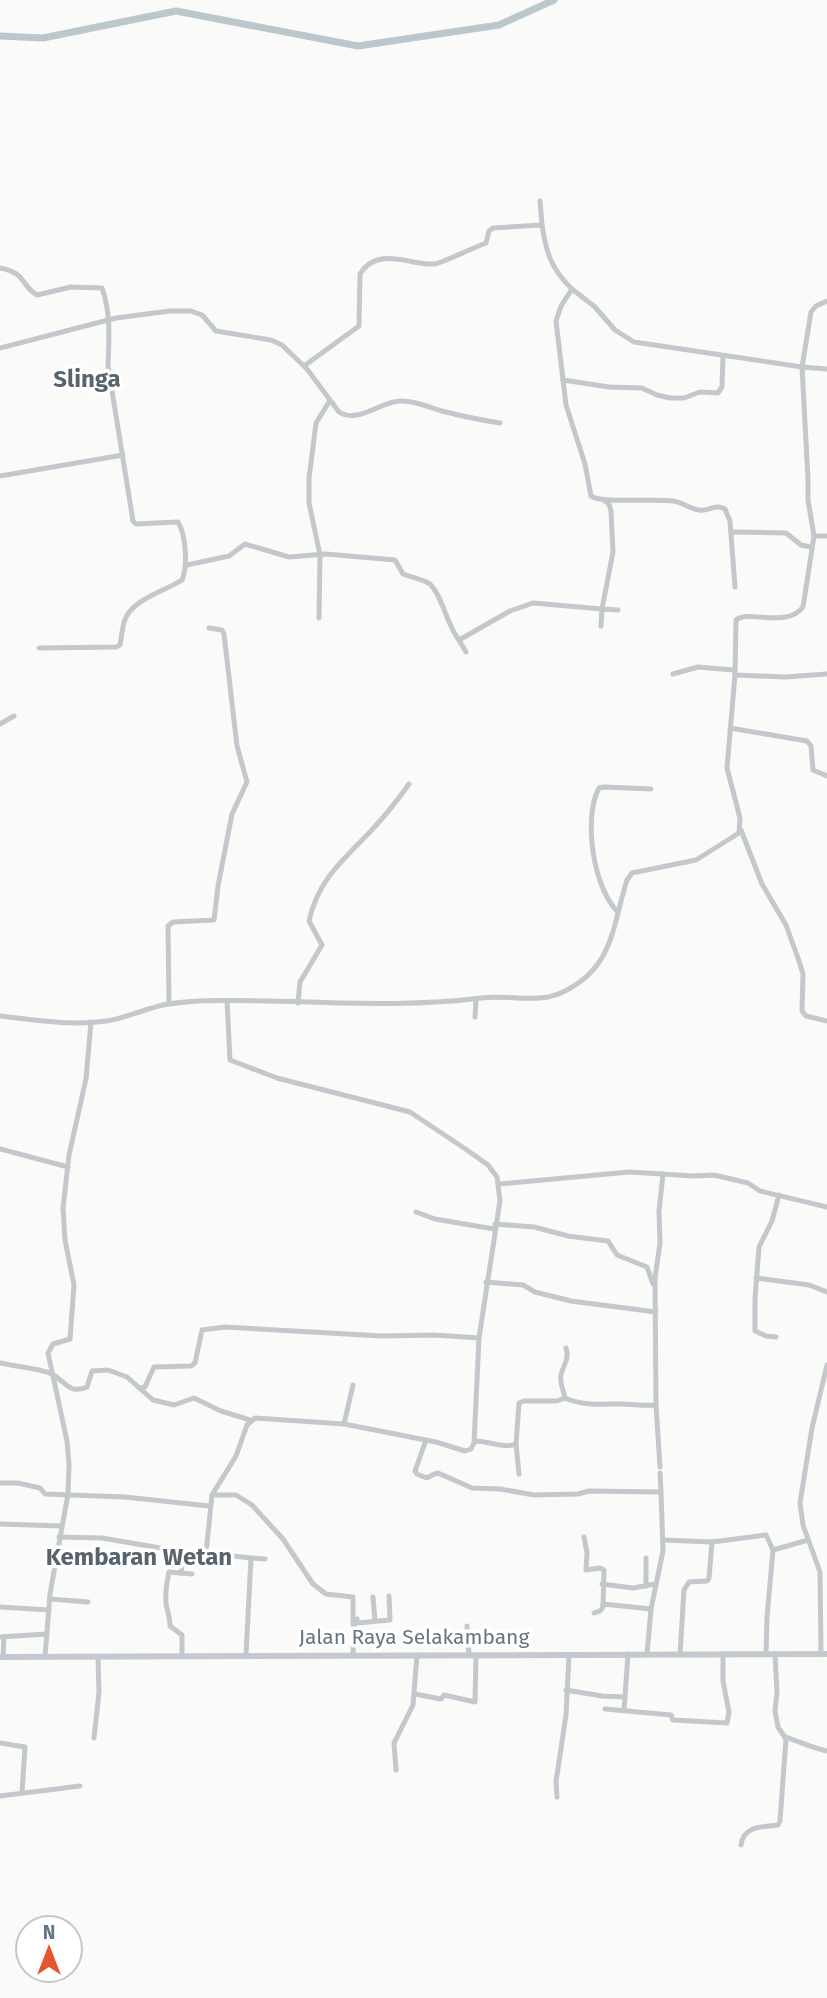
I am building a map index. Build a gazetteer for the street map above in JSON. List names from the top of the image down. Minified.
{"streets":{"main road":["Jalan Raya Selakambang"]},"districts":["Slinga","Kembaran Wetan"],"north":"top"}
